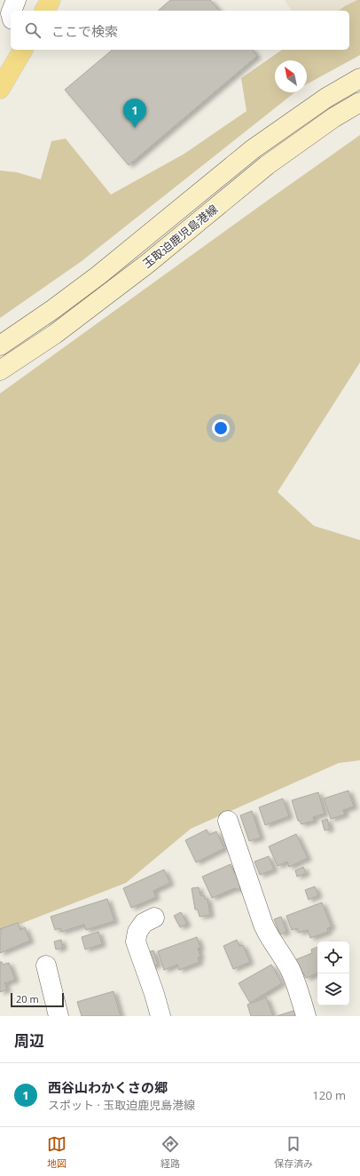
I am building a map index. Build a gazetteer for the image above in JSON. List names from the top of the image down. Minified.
{"streets":{"main road":["玉取迫鹿児島港線"]},"scale_bar":"20 m","north":"top left","page":{"search":"ここで検索","pins":"1","scale":"20 m","heading":"周辺","list":[{"mark":"1","name":"西谷山わかくさの郷","note":"スポット · 玉取迫鹿児島港線","value":"120 m"}],"nav":["地図","経路","保存済み"]}}
